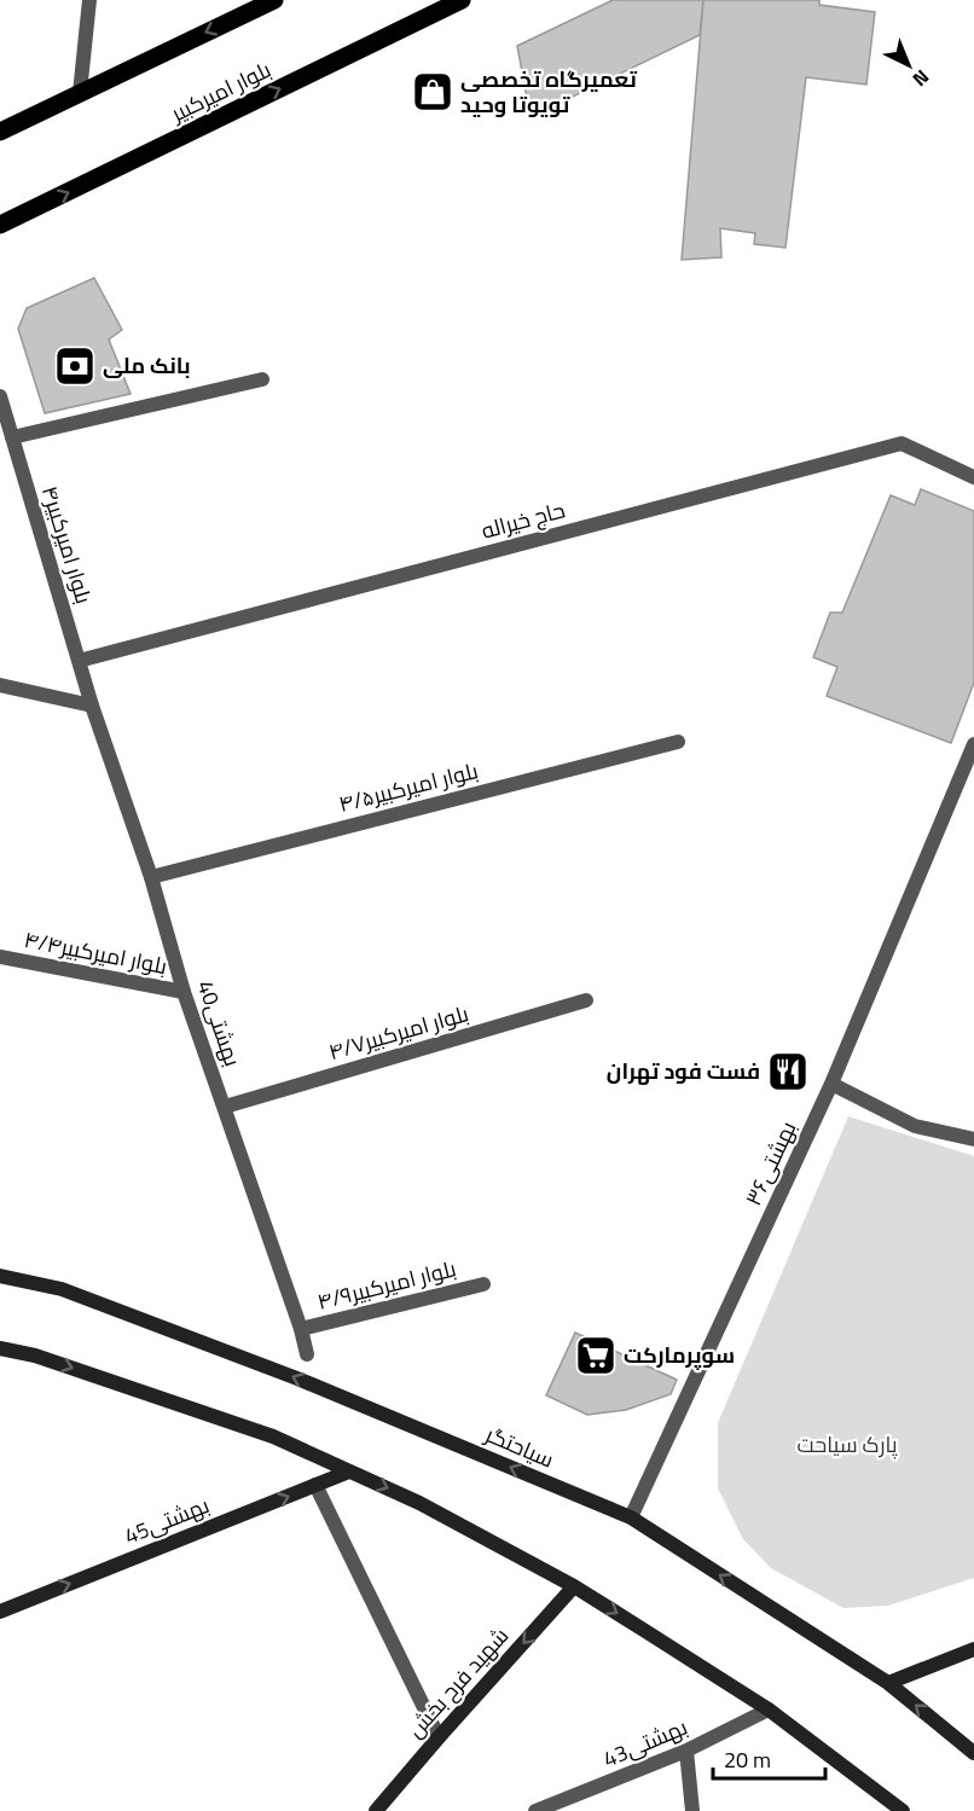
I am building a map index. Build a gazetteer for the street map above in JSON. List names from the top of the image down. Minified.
{"streets":{"main road":["بلوار امیرکبیر","سیاحتگر","بهشتی45","شهید فرح بخش"],"street":["حاج خیراله","۴بلوار امیرکبیر","بلوار امیرکبیر۴/۵","بلوار امیرکبیر۴/۴","40بهشتی","بلوار امیرکبیر۴/۷","بهشتی۳۶","بلوار امیرکبیر۴/۹","43بهشتی"]},"crossings":[["حاج خیراله","۴بلوار امیرکبیر"],["۴بلوار امیرکبیر","40بهشتی"],["بلوار امیرکبیر۴/۵","40بهشتی"],["بلوار امیرکبیر۴/۴","40بهشتی"],["40بهشتی","بلوار امیرکبیر۴/۷"],["40بهشتی","بلوار امیرکبیر۴/۹"],["بهشتی۳۶","سیاحتگر"]],"one_way":["بهشتی45","شهید فرح بخش"],"parks":["پارک سیاحت"],"places":{"shop":["تعمیرگاه تخصصی تویوتا وحید"],"bank":["بانک ملی"],"restaurant":["فست فود تهران"],"supermarket":["سوپرمارکت"]},"scale_bar":"20 m","north":"bottom right"}
